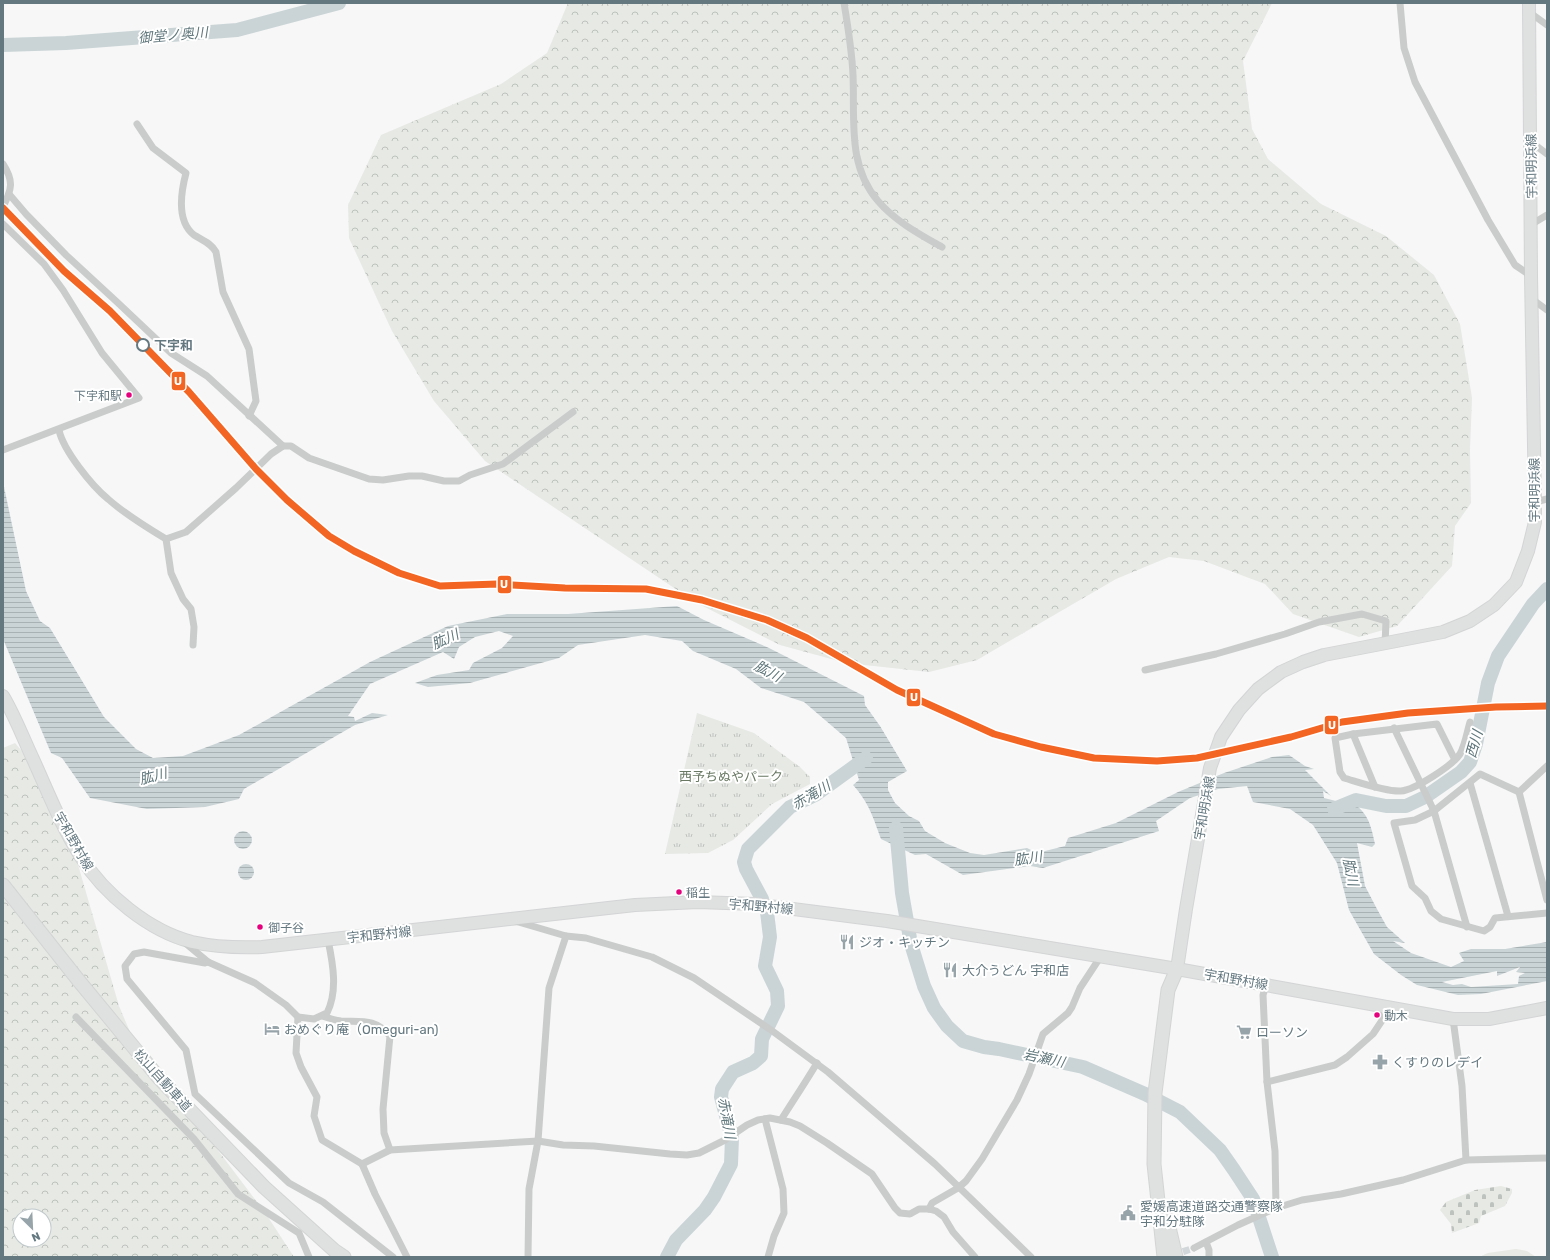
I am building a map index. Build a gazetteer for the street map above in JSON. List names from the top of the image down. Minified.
{"streets":{"highway":["松山自動車道"],"main road":["宇和明浜線","宇和野村線"]},"crossings":[["宇和明浜線","宇和野村線"]],"water":["御堂ノ奥川","肱川","西川","赤滝川","岩瀬川"],"parks":["西予ちぬやパーク"],"places":{"other":["下宇和","下宇和駅","稲生","御子谷","動木"],"restaurant":["ジオ・キッチン","大介うどん 宇和店"],"hotel":["おめぐり庵（Omeguri-an)"],"supermarket":["ローソン"],"pharmacy":["くすりのレデイ"],"public building":["愛媛高速道路交通警察隊 宇和分駐隊"]},"lines":["transit line U"],"north":"bottom right"}
